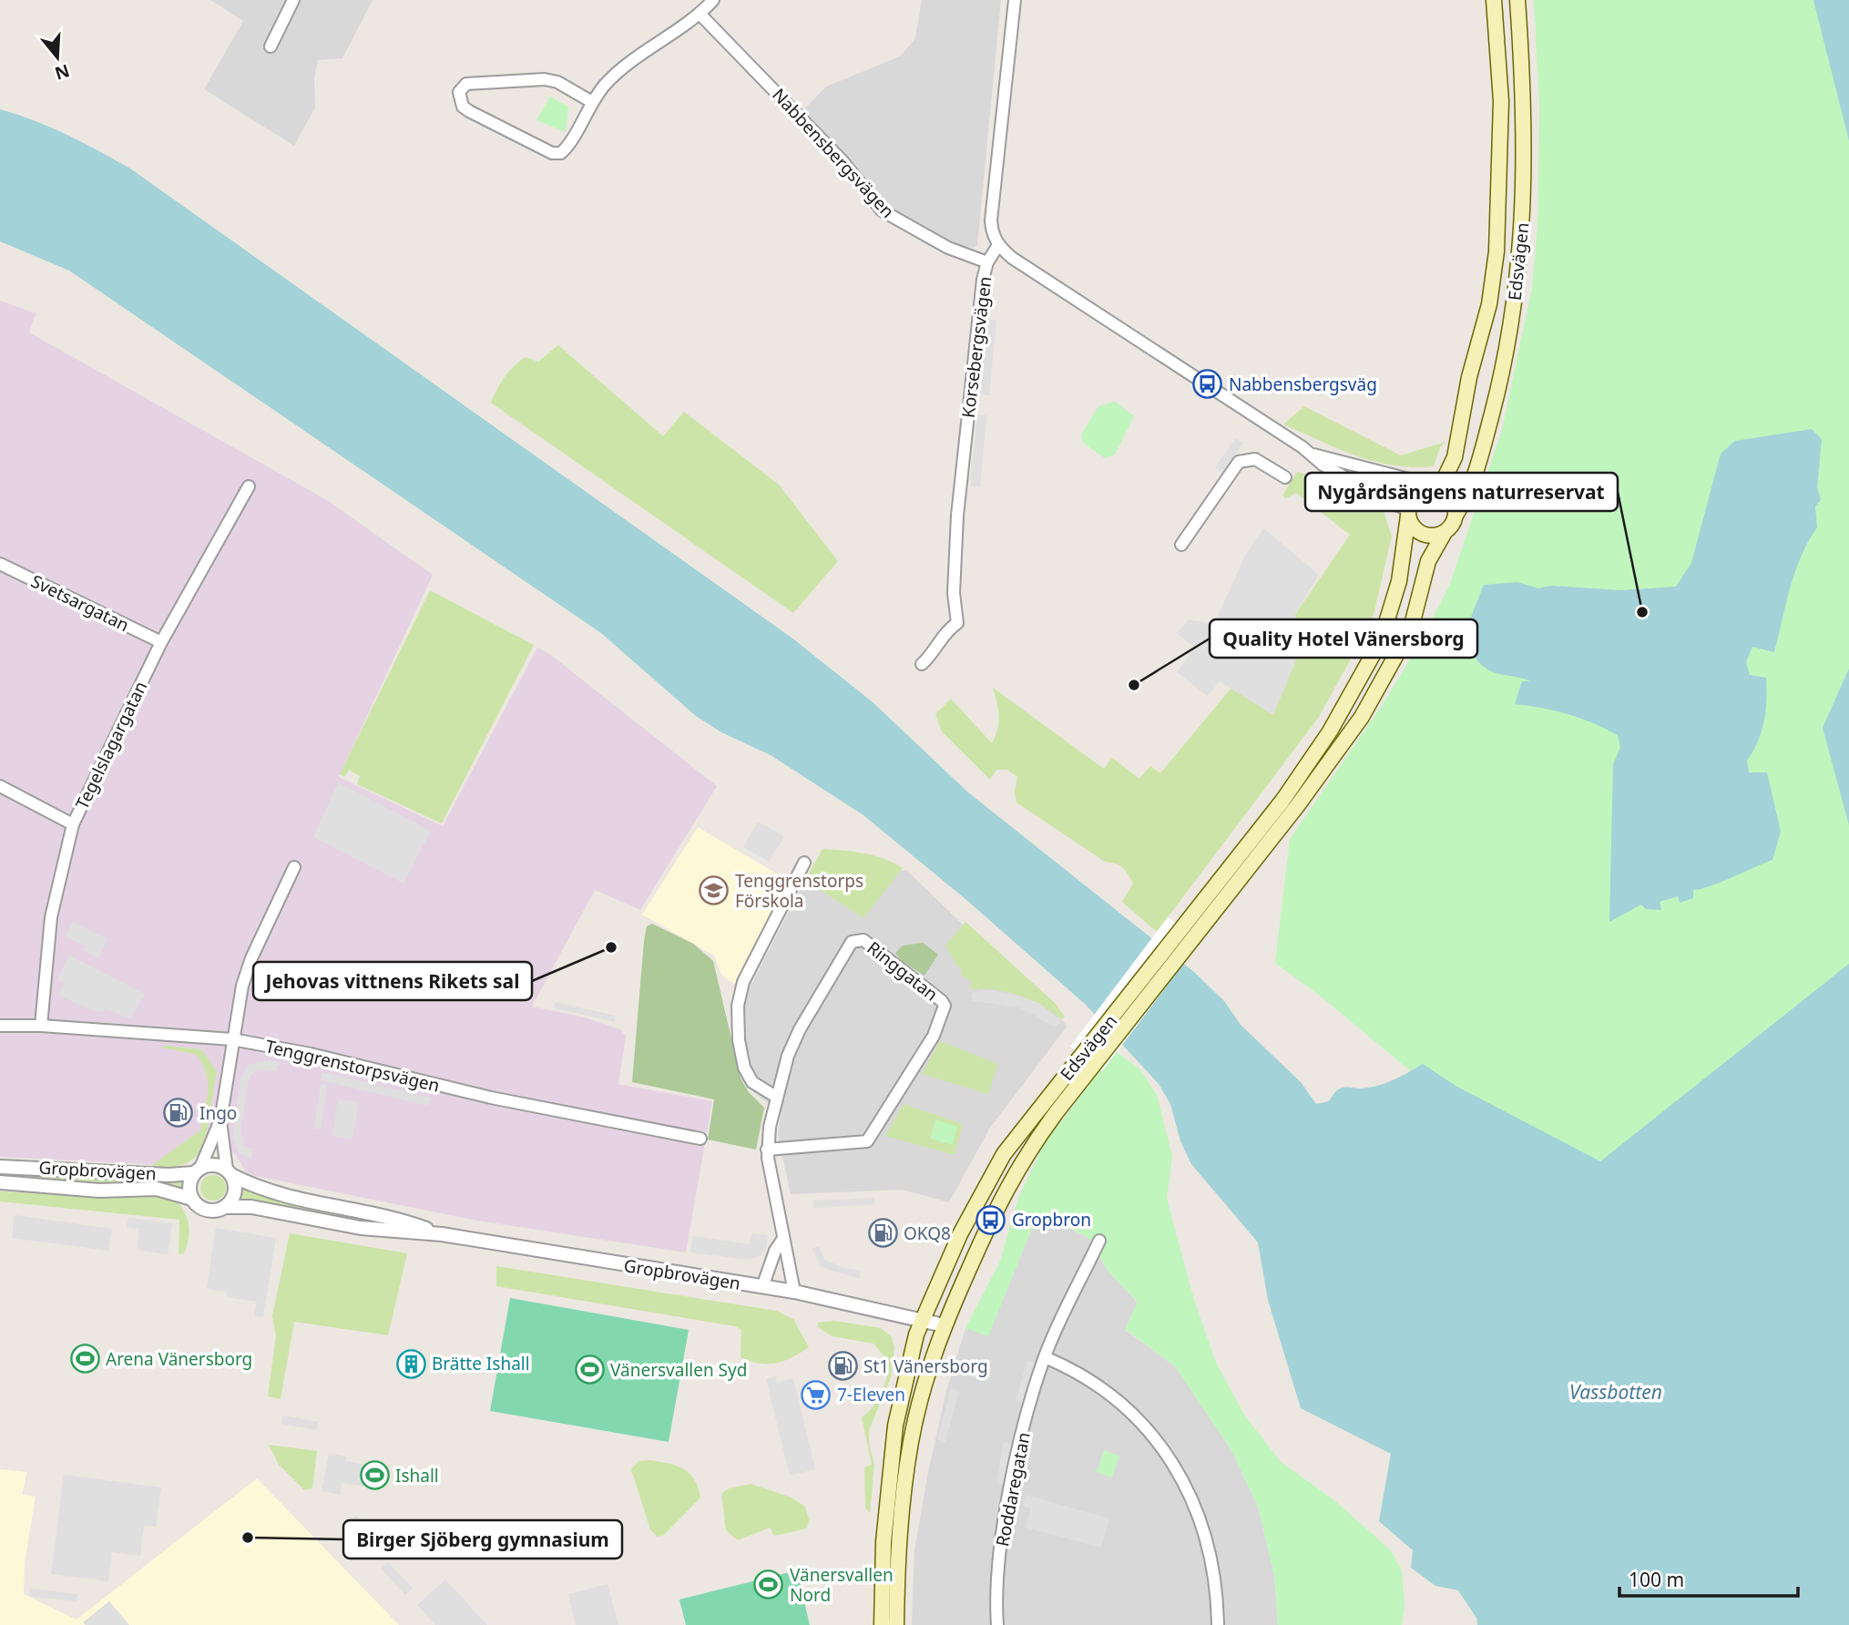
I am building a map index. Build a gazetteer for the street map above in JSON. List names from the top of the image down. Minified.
{"streets":{"main road":["Edsvägen"],"street":["Nabbensbergsvägen","Korsebergsvägen","Svetsargatan","Tegelslagargatan","Ringgatan","Tenggrenstorpsvägen","Gropbrovägen","Roddaregatan"]},"crossings":[["Nabbensbergsvägen","Korsebergsvägen"],["Edsvägen","Gropbrovägen"],["Svetsargatan","Tegelslagargatan"],["Tegelslagargatan","Tenggrenstorpsvägen"],["Ringgatan","Gropbrovägen"]],"water":["Vassbotten"],"places":{"bus stop":["Nabbensbergsväg","Gropbron"],"other":["Nygårdsängens naturreservat","Quality Hotel Vänersborg","Jehovas vittnens Rikets sal","Birger Sjöberg gymnasium"],"school or university":["Tenggrenstorps Förskola"],"fuel station":["Ingo","OKQ8","St1 Vänersborg"],"sports":["Arena Vänersborg","Vänersvallen Syd","Ishall","Vänersvallen Nord"],"building":["Brätte Ishall"],"supermarket":["7-Eleven"]},"scale_bar":"100 m","north":"bottom"}
